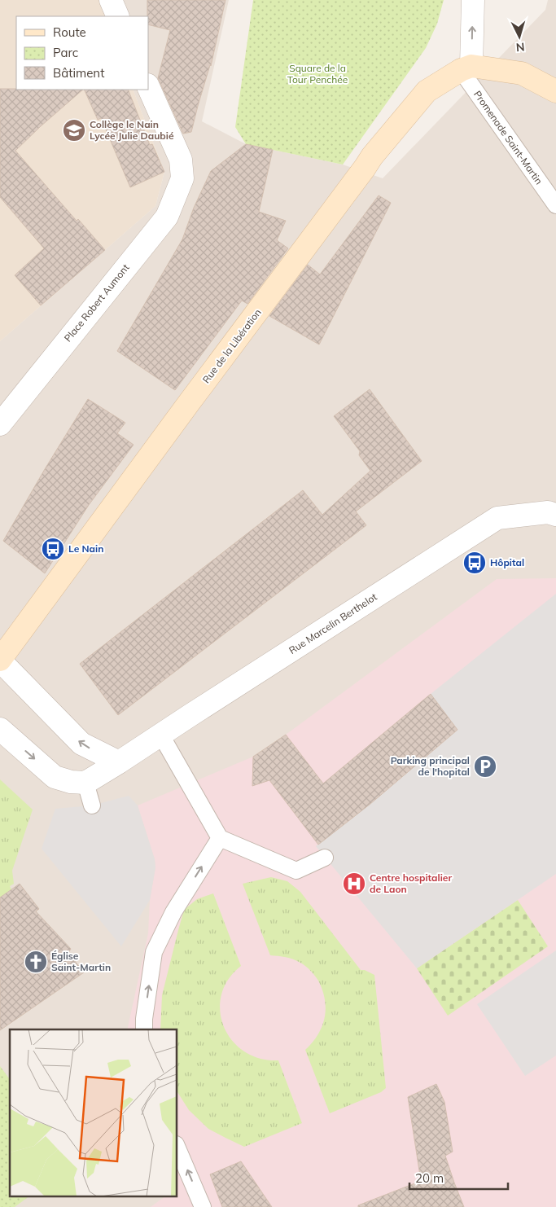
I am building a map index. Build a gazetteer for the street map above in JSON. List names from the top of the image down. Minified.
{"streets":{"main road":["Rue de la Libération"],"street":["Place Robert Aumont","Rue Marcelin Berthelot"],"lane":["Promenade Saint-Martin"]},"crossings":[["Promenade Saint-Martin","Rue de la Libération"]],"parks":["Square de la Tour Penchée"],"places":{"school or university":["Collège le Nain Lycée Julie Daubié"],"bus stop":["Le Nain","Hôpital"],"parking":["Parking principal de l'hopital"],"hospital":["Centre hospitalier de Laon"],"church":["Église Saint-Martin"]},"legend":["Route","Parc","Bâtiment"],"scale_bar":"20 m","north":"bottom"}
